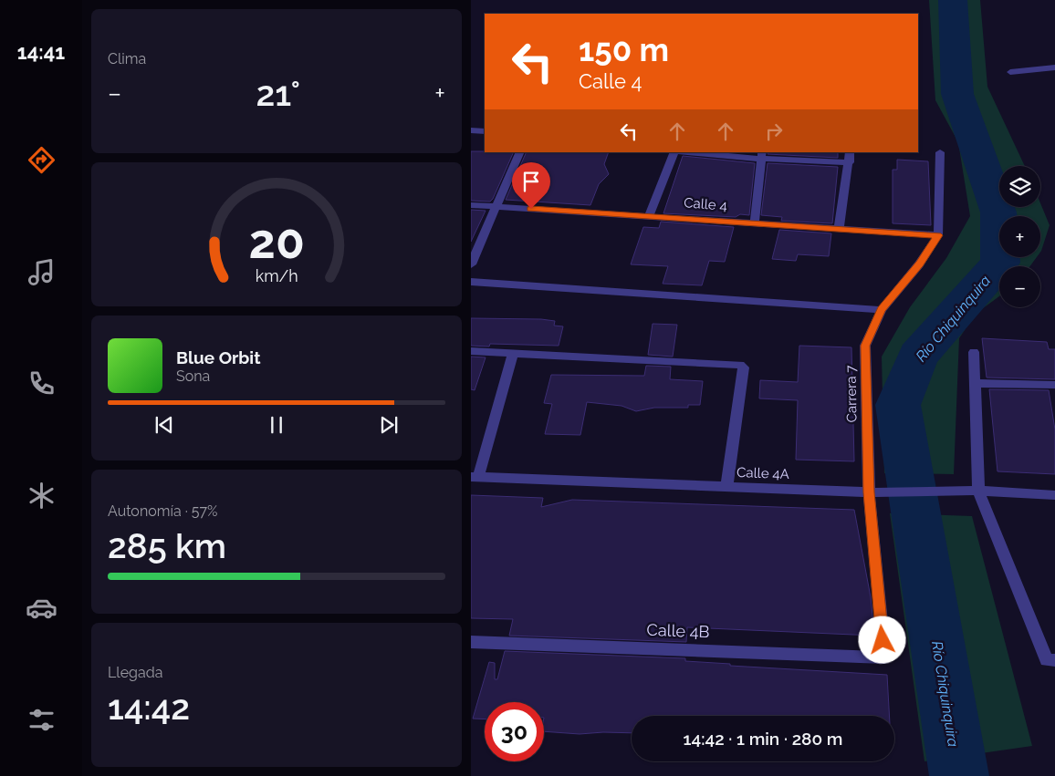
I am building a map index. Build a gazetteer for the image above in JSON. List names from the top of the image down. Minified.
{"streets":{"street":["Calle 4","Carrera 7","Calle 4A","Calle 4B"]},"crossings":[["Calle 4","Carrera 7"],["Carrera 7","Calle 4A"],["Carrera 7","Calle 4B"]],"water":["Río Chiquinquira"],"page":{"tabs":"14:41","tile":["Clima",["Autonomía · 57%","285 km"],["Llegada","14:42"]],"turn":["150 m","Calle 4"],"heat":["−","21°","+"],"map_buttons":["+","−"],"song":["Blue Orbit","Sona"],"limit":"30","trip":"14:42 · 1 min · 280 m","gauge":["20","km/h"]}}
